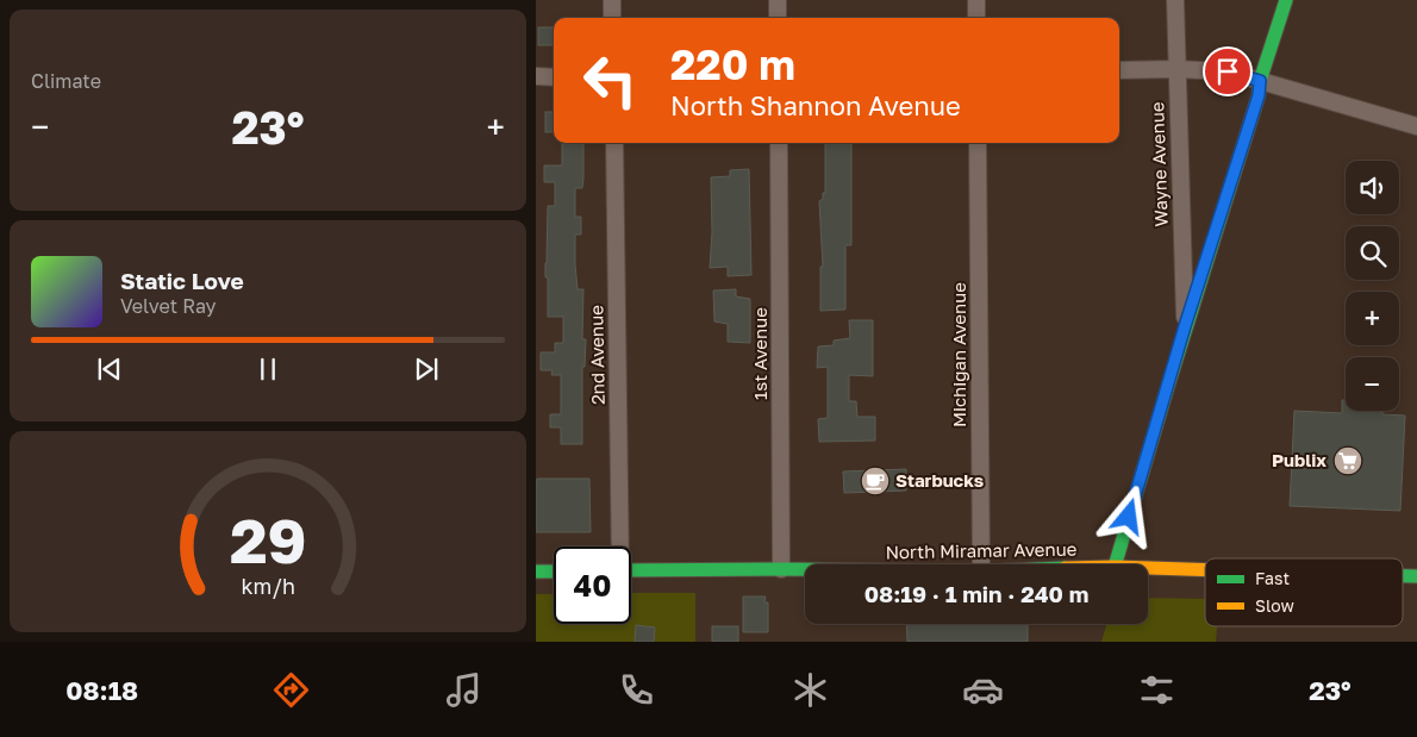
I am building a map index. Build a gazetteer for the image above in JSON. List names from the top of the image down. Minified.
{"streets":{"main road":["North Miramar Avenue"],"street":["Wayne Avenue","1st Avenue","2nd Avenue","Michigan Avenue"]},"crossings":[["1st Avenue","North Miramar Avenue"]],"places":{"supermarket":["Publix"],"cafe":["Starbucks"]},"legend":["Fast","Slow"],"page":{"tile":"Climate","turn":["220 m","North Shannon Avenue"],"heat":["−","23°","+"],"map_buttons":["+","−"],"song":["Static Love","Velvet Ray"],"limit":"40","trip":"08:19 · 1 min · 240 m","tabs":["08:18","23°"],"gauge":["29","km/h"]}}
